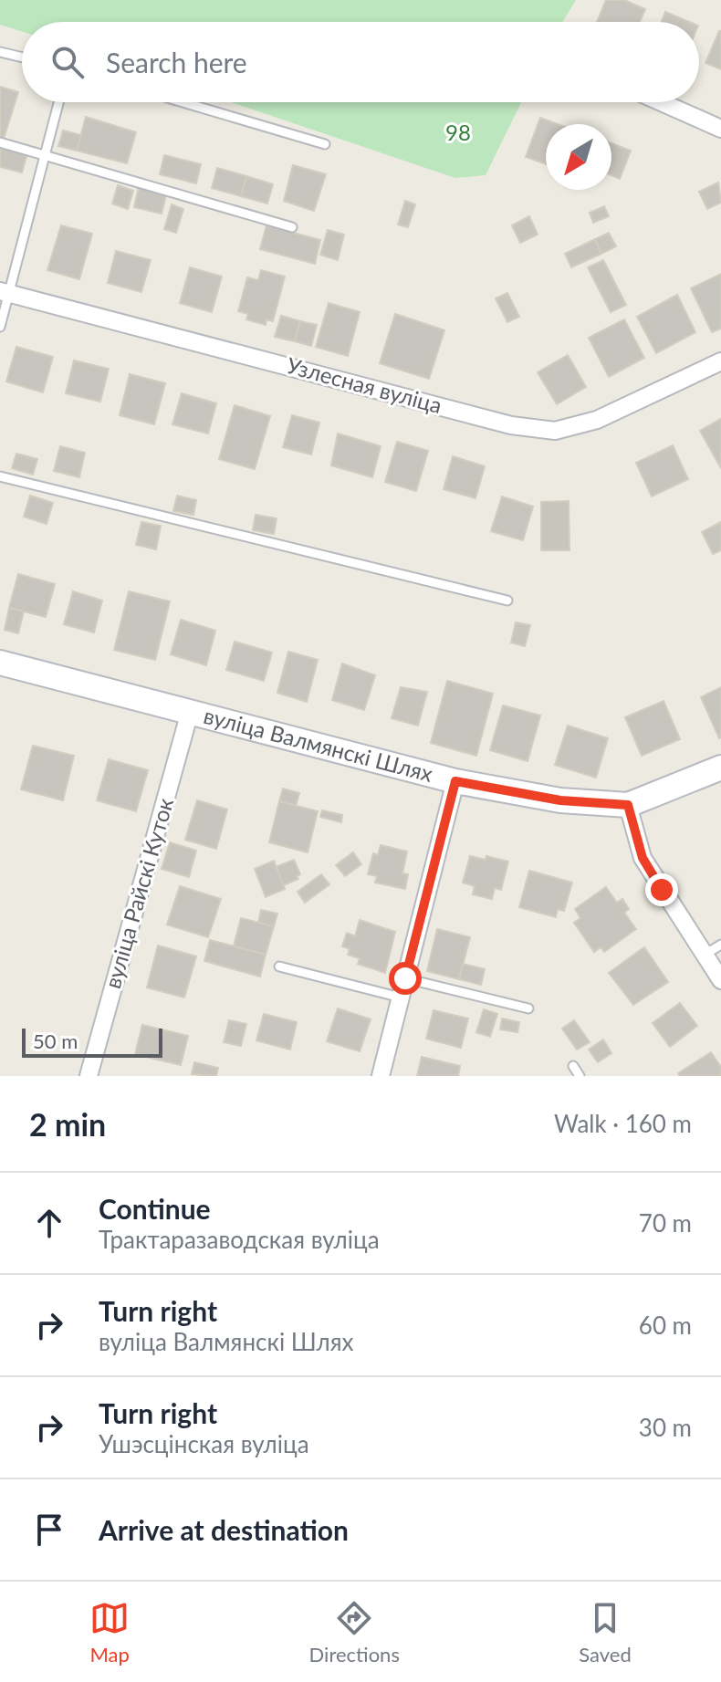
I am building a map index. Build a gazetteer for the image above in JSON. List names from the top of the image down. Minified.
{"streets":{"street":["Узлесная вуліца","вуліца Валмянскі Шлях","вуліца Райскі Куток"]},"crossings":[["вуліца Валмянскі Шлях","вуліца Райскі Куток"]],"parks":["98"],"scale_bar":"50 m","north":"bottom left","page":{"search":"Search here","scale":"50 m","heading":["2 min","Walk · 160 m"],"list":[["Continue","Трактаразаводская вуліца","70 m"],["Turn right","вуліца Валмянскі Шлях","60 m"],["Turn right","Ушэсцінская вуліца","30 m"],"Arrive at destination"],"nav":["Map","Directions","Saved"]}}
